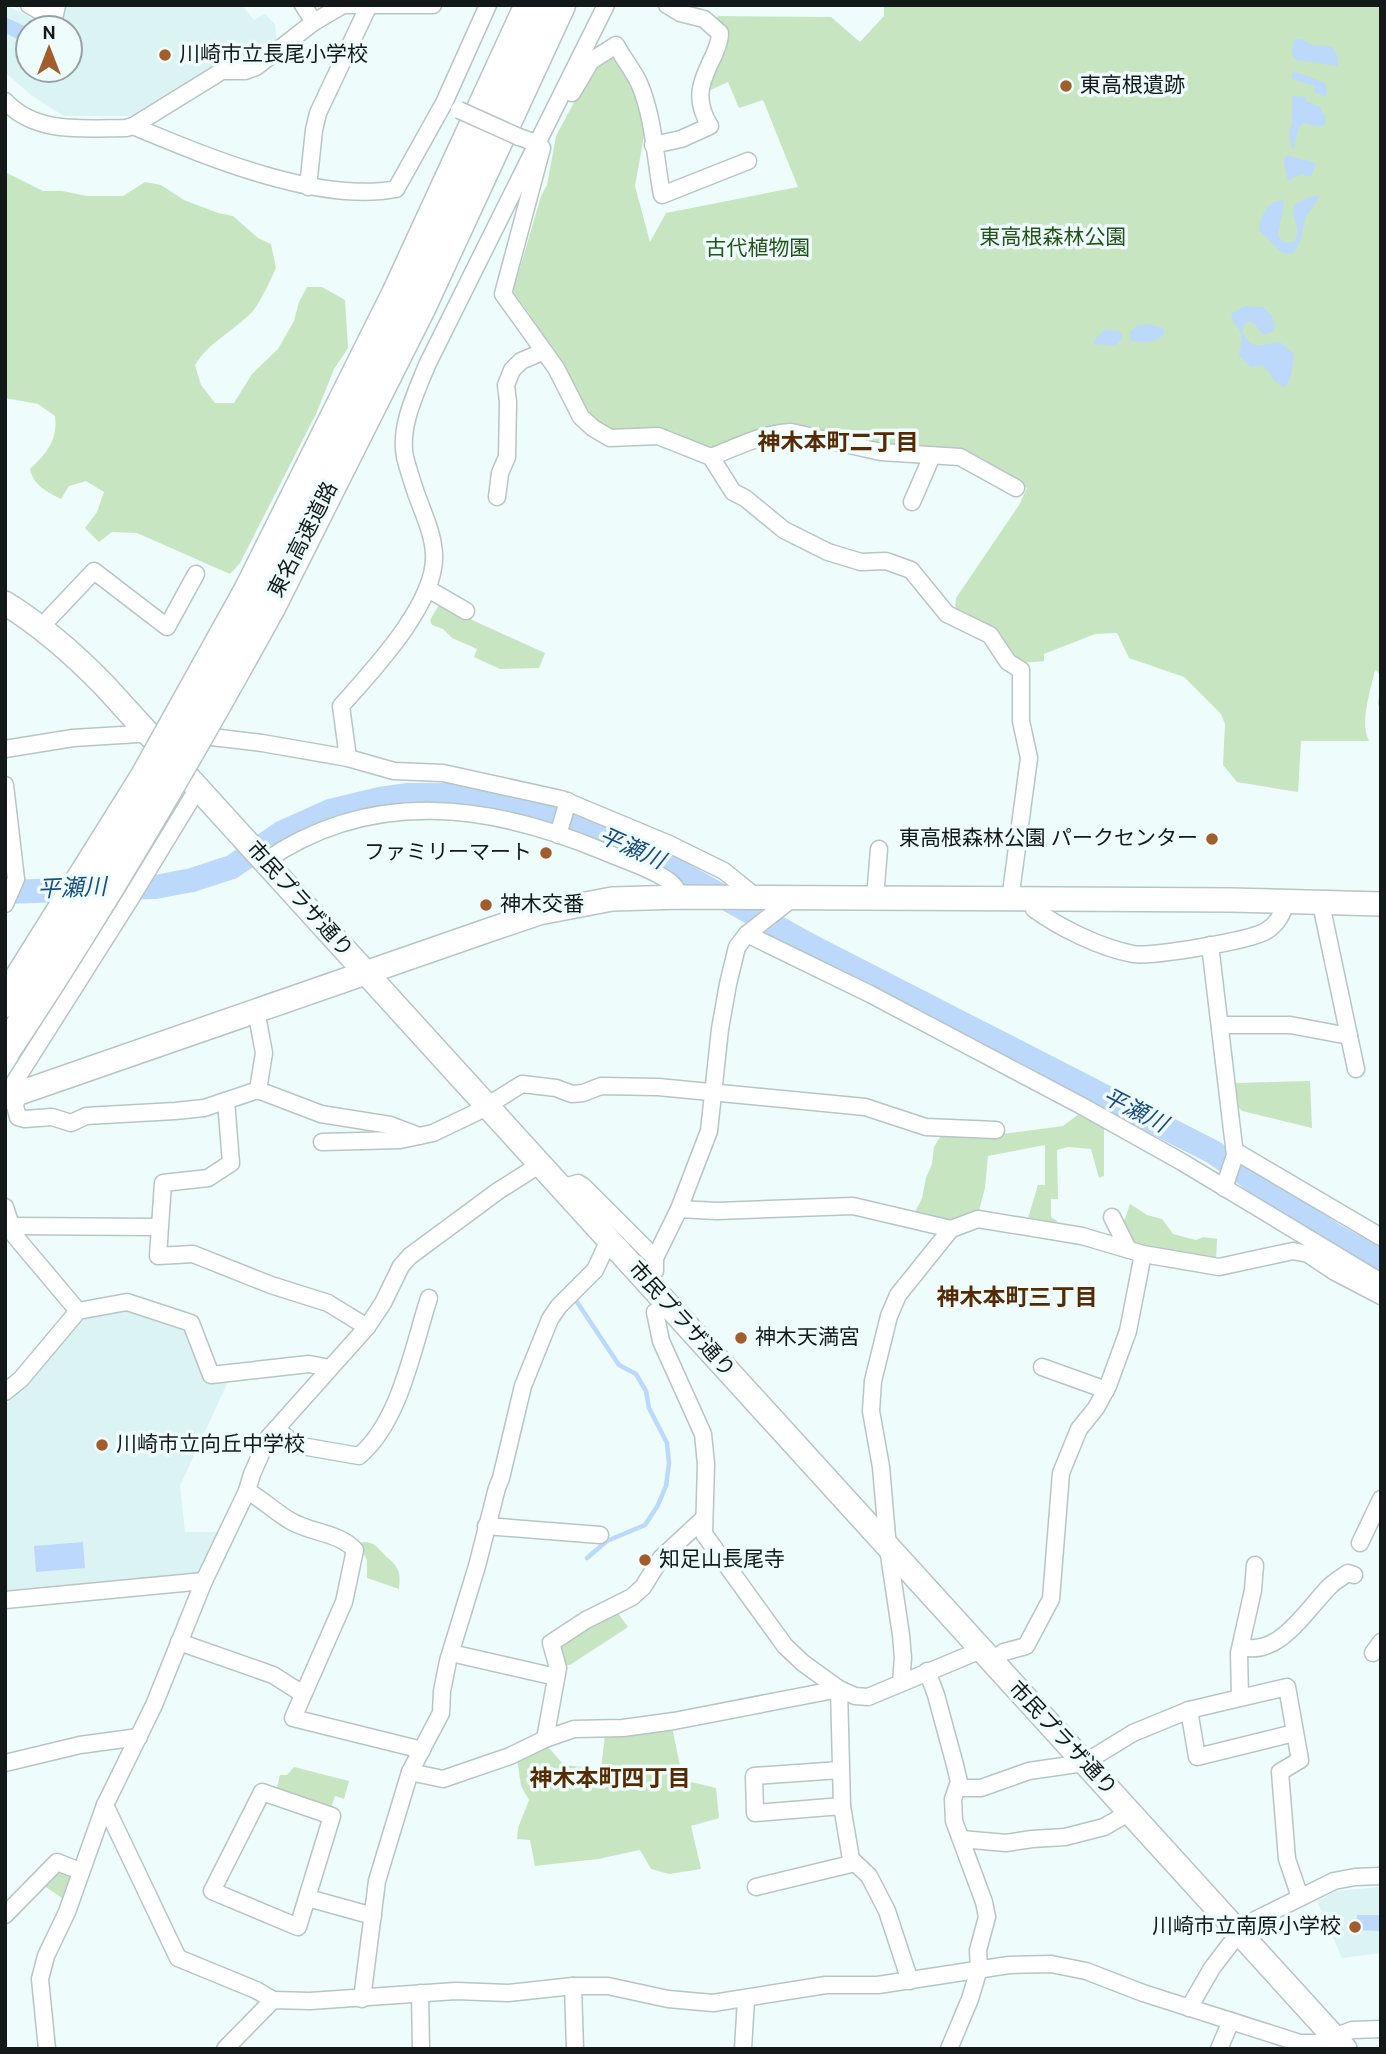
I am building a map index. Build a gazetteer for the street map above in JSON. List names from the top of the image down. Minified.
{"streets":{"highway":["東名高速道路"],"street":["市民プラザ通り"]},"districts":["神木本町二丁目","神木本町三丁目","神木本町四丁目"],"water":["平瀬川"],"parks":["東高根森林公園","古代植物園"],"places":["川崎市立長尾小学校","東高根遺跡","東高根森林公園 パークセンター","ファミリーマート","神木交番","神木天満宮","川崎市立向丘中学校","知足山長尾寺","川崎市立南原小学校"],"north":"top"}
